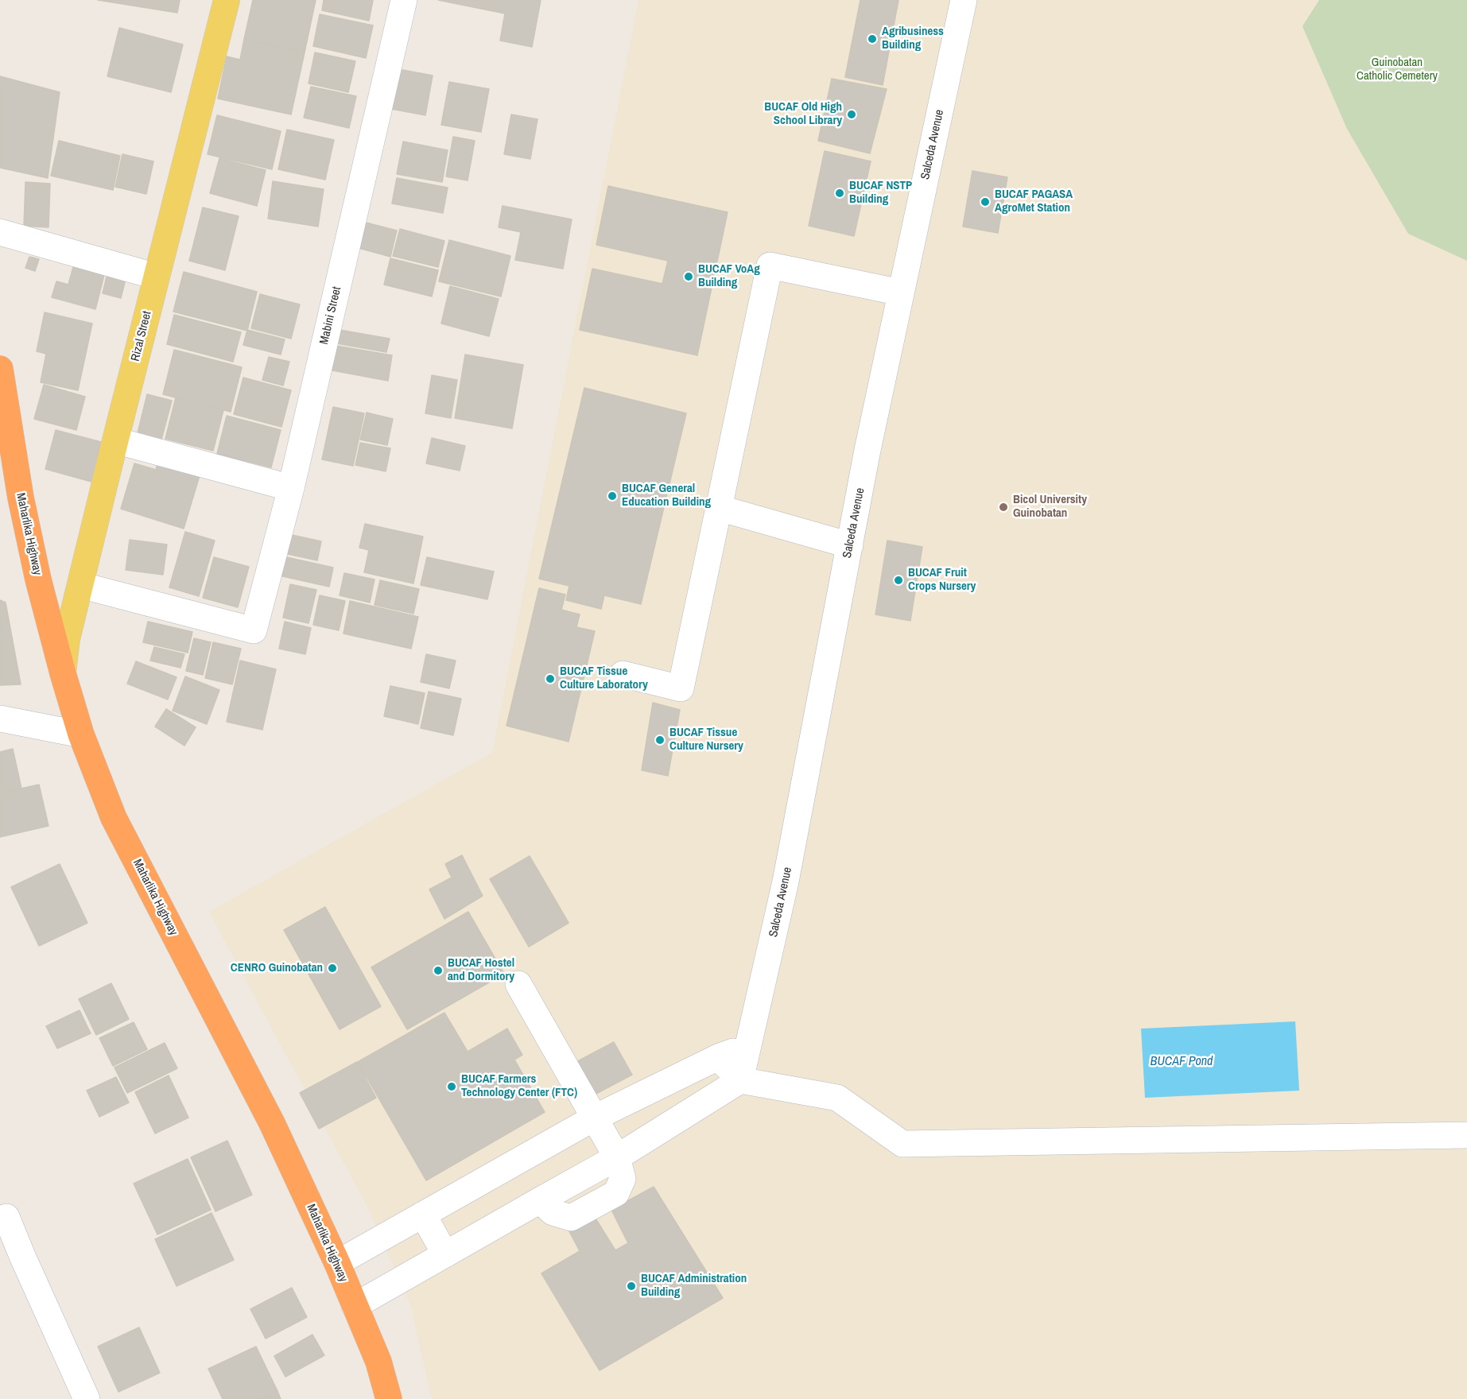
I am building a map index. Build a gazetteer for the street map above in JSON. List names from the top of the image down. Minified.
{"streets":{"highway":["Maharlika Highway"],"main road":["Rizal Street"],"street":["Salceda Avenue","Mabini Street"]},"crossings":[["Mabini Street","Rizal Street"],["Rizal Street","Maharlika Highway"]],"water":["BUCAF Pond"],"parks":["Guinobatan Catholic Cemetery"],"places":["Agribusiness Building","BUCAF Old High School Library","BUCAF NSTP Building","BUCAF PAGASA AgroMet Station","BUCAF VoAg Building","BUCAF General Education Building","Bicol University Guinobatan","BUCAF Fruit Crops Nursery","BUCAF Tissue Culture Laboratory","BUCAF Tissue Culture Nursery","CENRO Guinobatan","BUCAF Hostel and Dormitory","BUCAF Farmers Technology Center (FTC)","BUCAF Administration Building"]}
